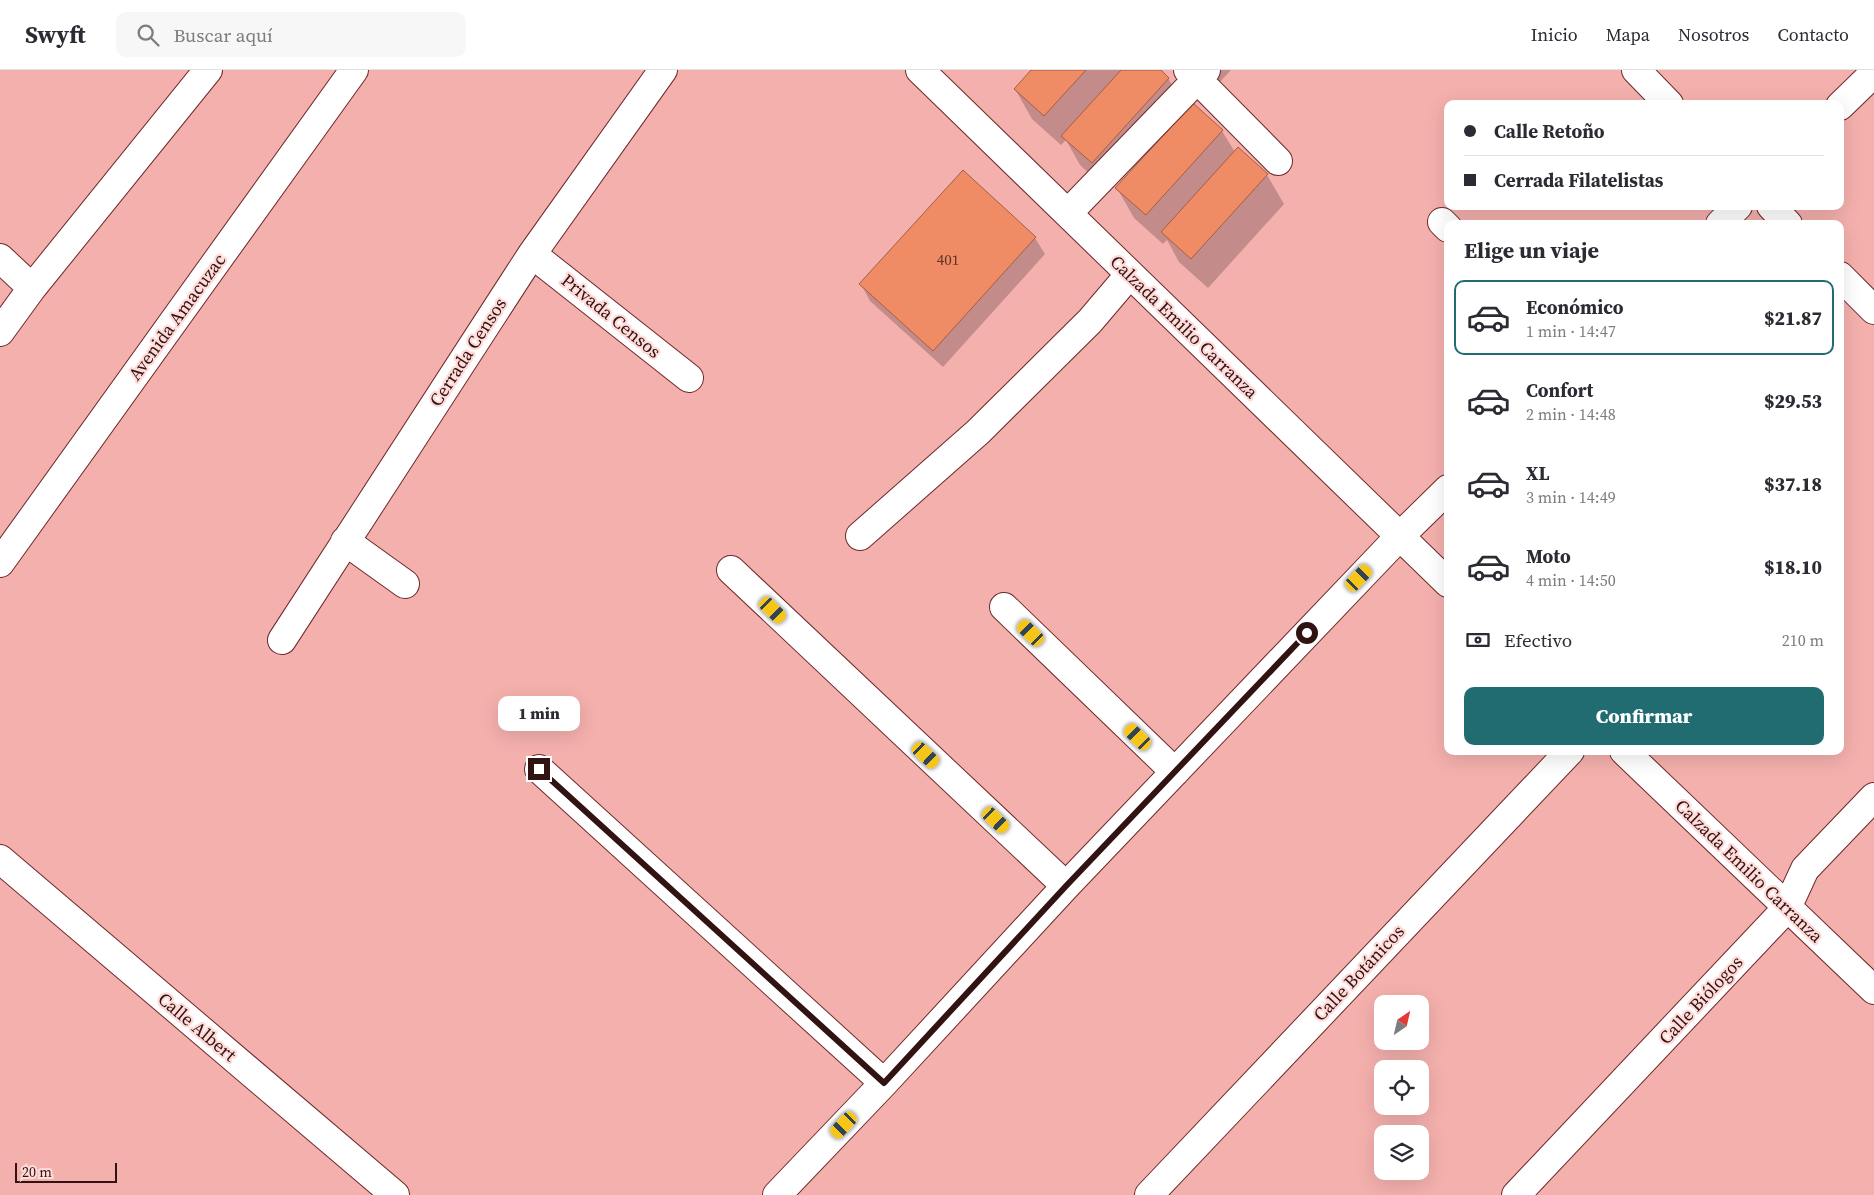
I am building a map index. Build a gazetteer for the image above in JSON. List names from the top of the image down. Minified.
{"streets":{"street":["Privada Censos","Avenida Amacuzac","Calzada Emilio Carranza","Cerrada Censos","Calle Botánicos","Calle Biólogos","Calle Albert"]},"crossings":[["Privada Censos","Cerrada Censos"],["Calzada Emilio Carranza","Calle Biólogos"]],"house_numbers":["401"],"scale_bar":"20 m","north":"top right","page":{"header":"Swyft","search":"Buscar aquí","nav":["Inicio","Mapa","Nosotros","Contacto"],"banner":["Calle Retoño","Cerrada Filatelistas"],"heading":"Elige un viaje","list":[{"name":"Económico","note":"1 min · 14:47","value":"$21.87"},{"name":"Confort","note":"2 min · 14:48","value":"$29.53"},{"name":"XL","note":"3 min · 14:49","value":"$37.18"},{"name":"Moto","note":"4 min · 14:50","value":"$18.10"}],"pay":["Efectivo","210 m"],"buttons":"Confirmar","bubble":"1 min","scale":"20 m"}}
